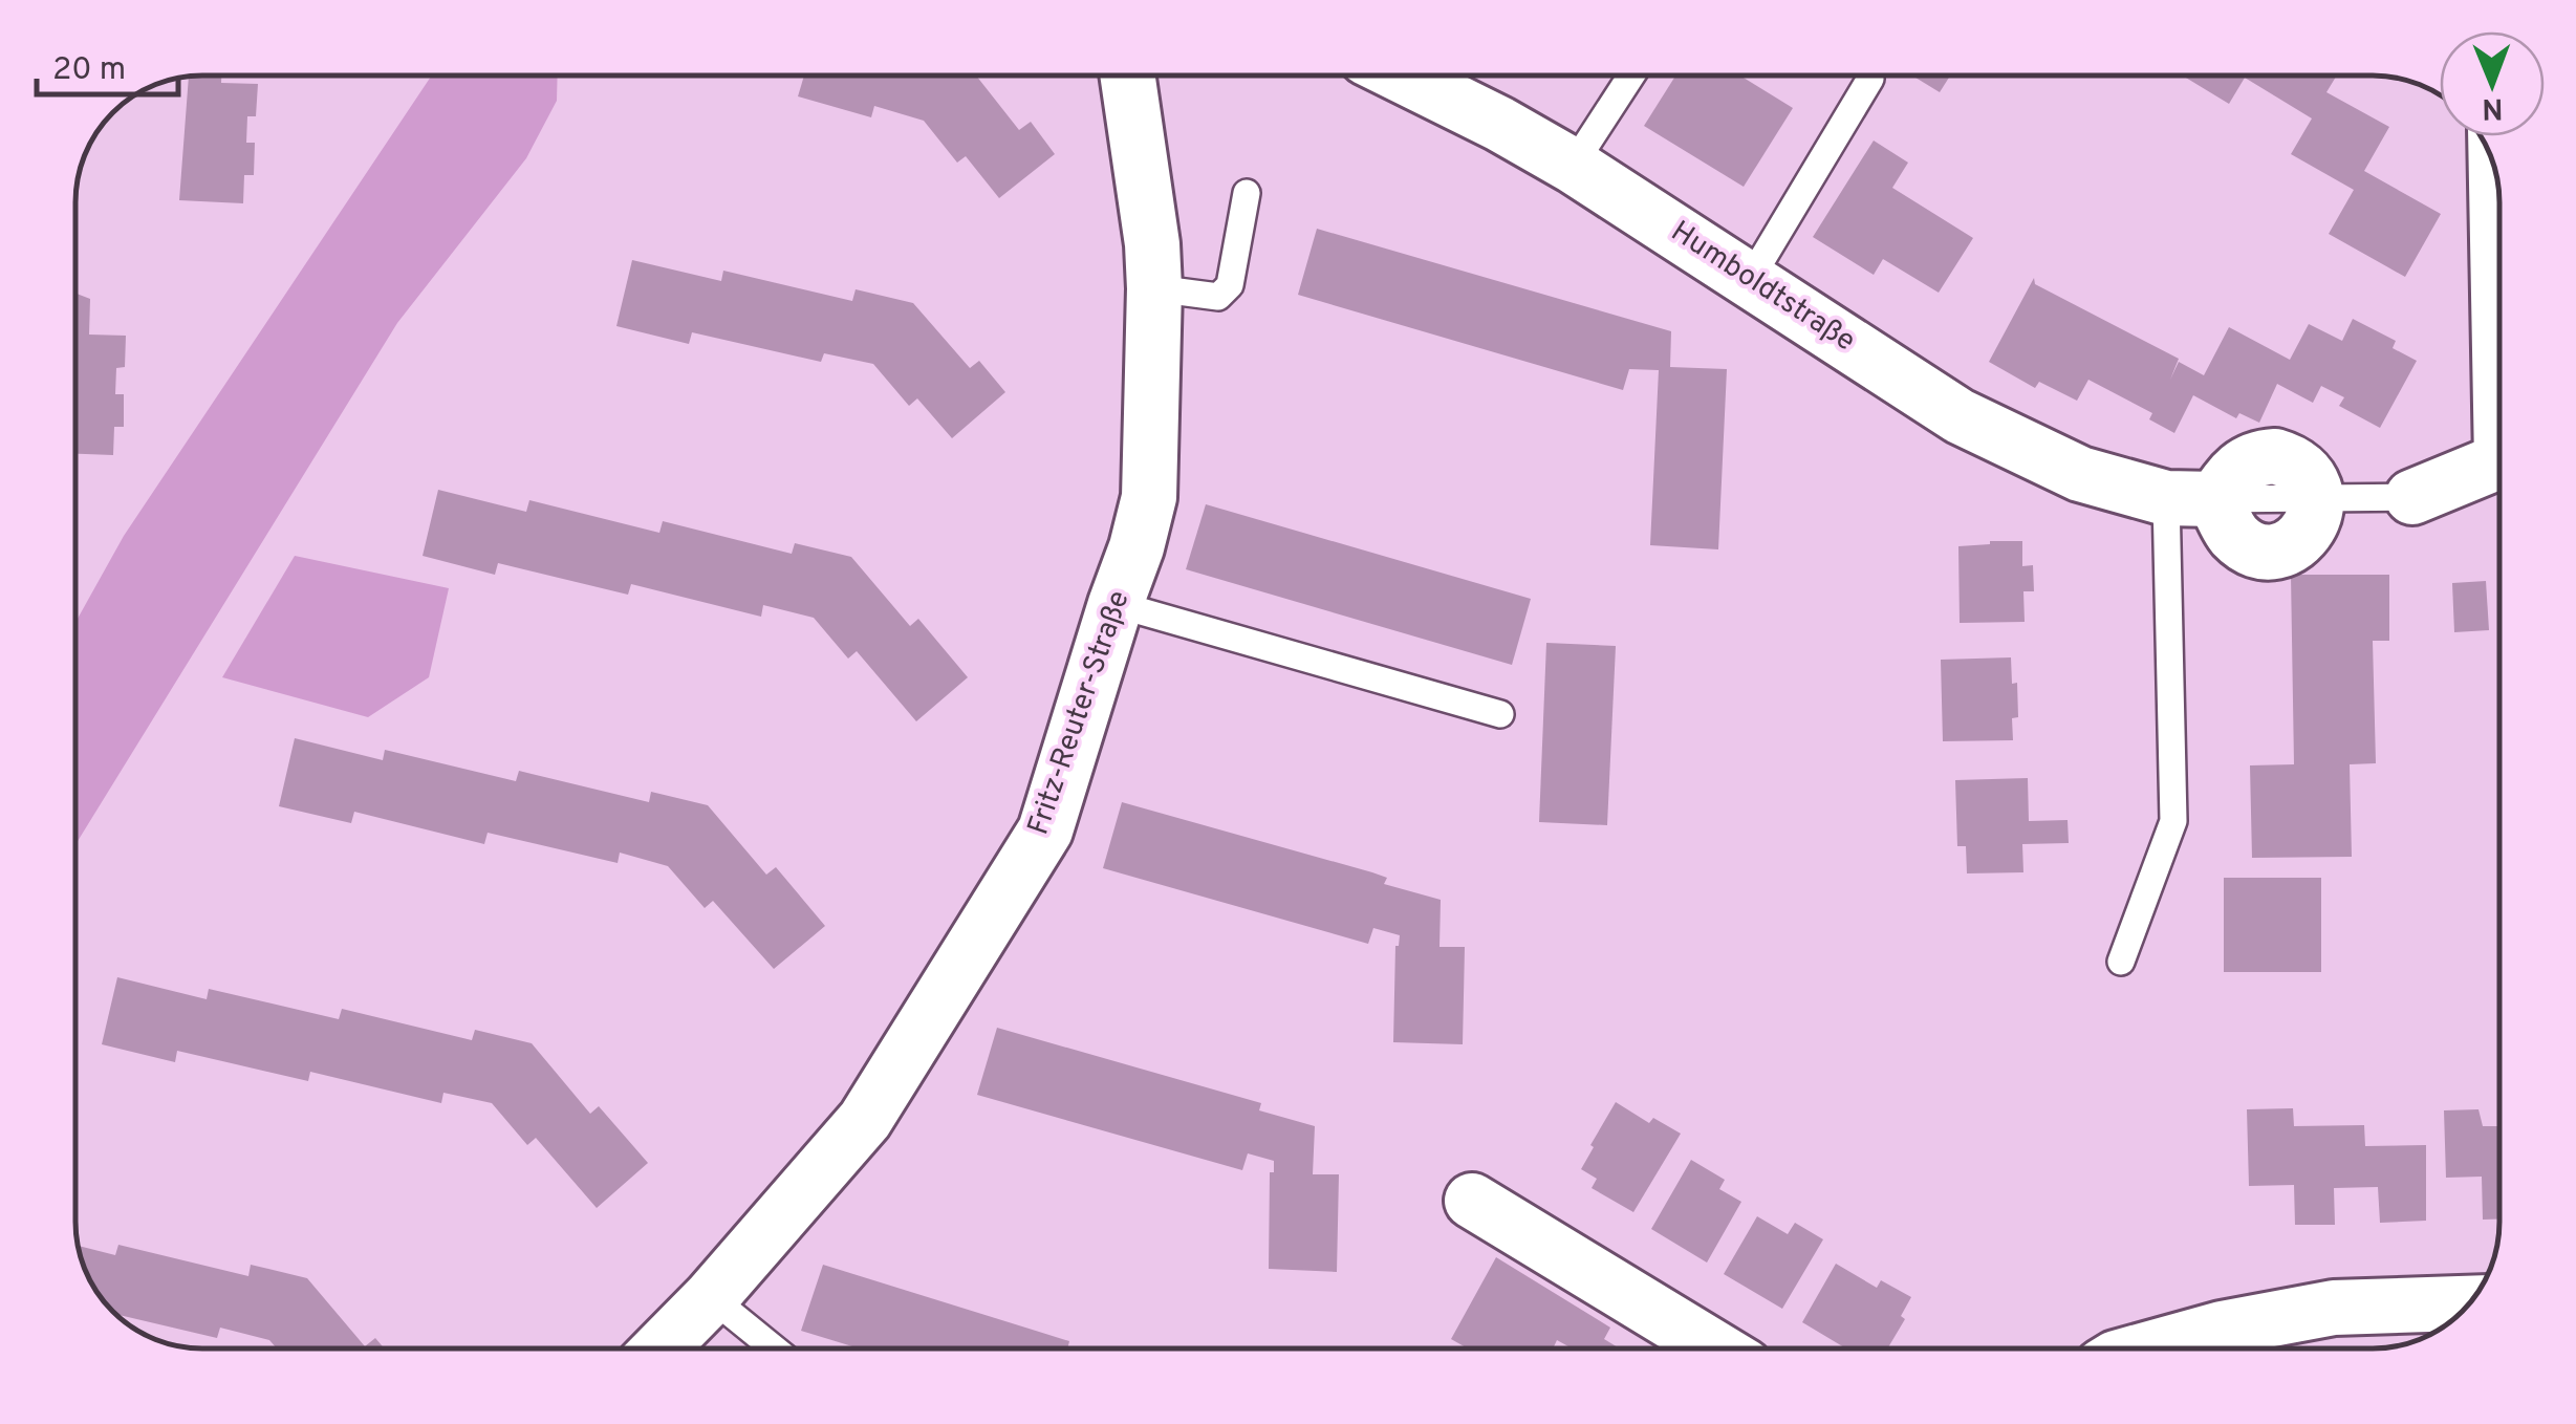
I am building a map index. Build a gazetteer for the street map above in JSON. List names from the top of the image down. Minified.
{"streets":{"street":["Humboldtstraße","Fritz-Reuter-Straße"]},"scale_bar":"20 m","north":"bottom"}
